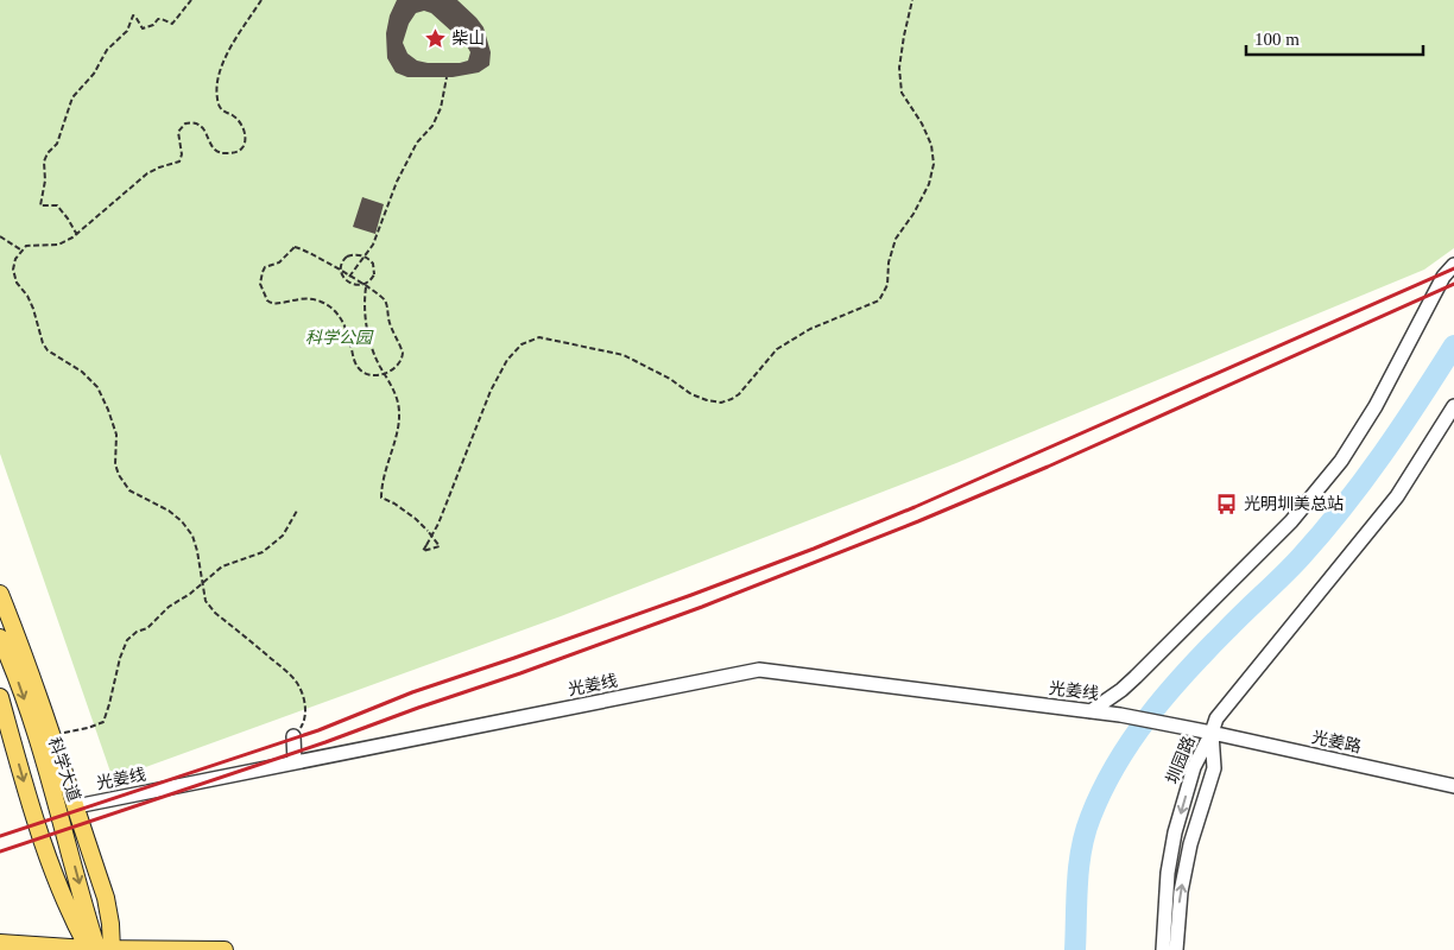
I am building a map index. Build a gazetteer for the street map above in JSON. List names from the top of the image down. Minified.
{"streets":{"main road":["科学大道"],"street":["光姜线","光姜路","圳园路"]},"crossings":[["光姜线","光姜路"],["光姜线","圳园路"],["光姜线","科学大道"],["光姜路","圳园路"]],"parks":["科学公园"],"places":{"place":["柴山"],"bus stop":["光明圳美总站"]},"scale_bar":"100 m"}
